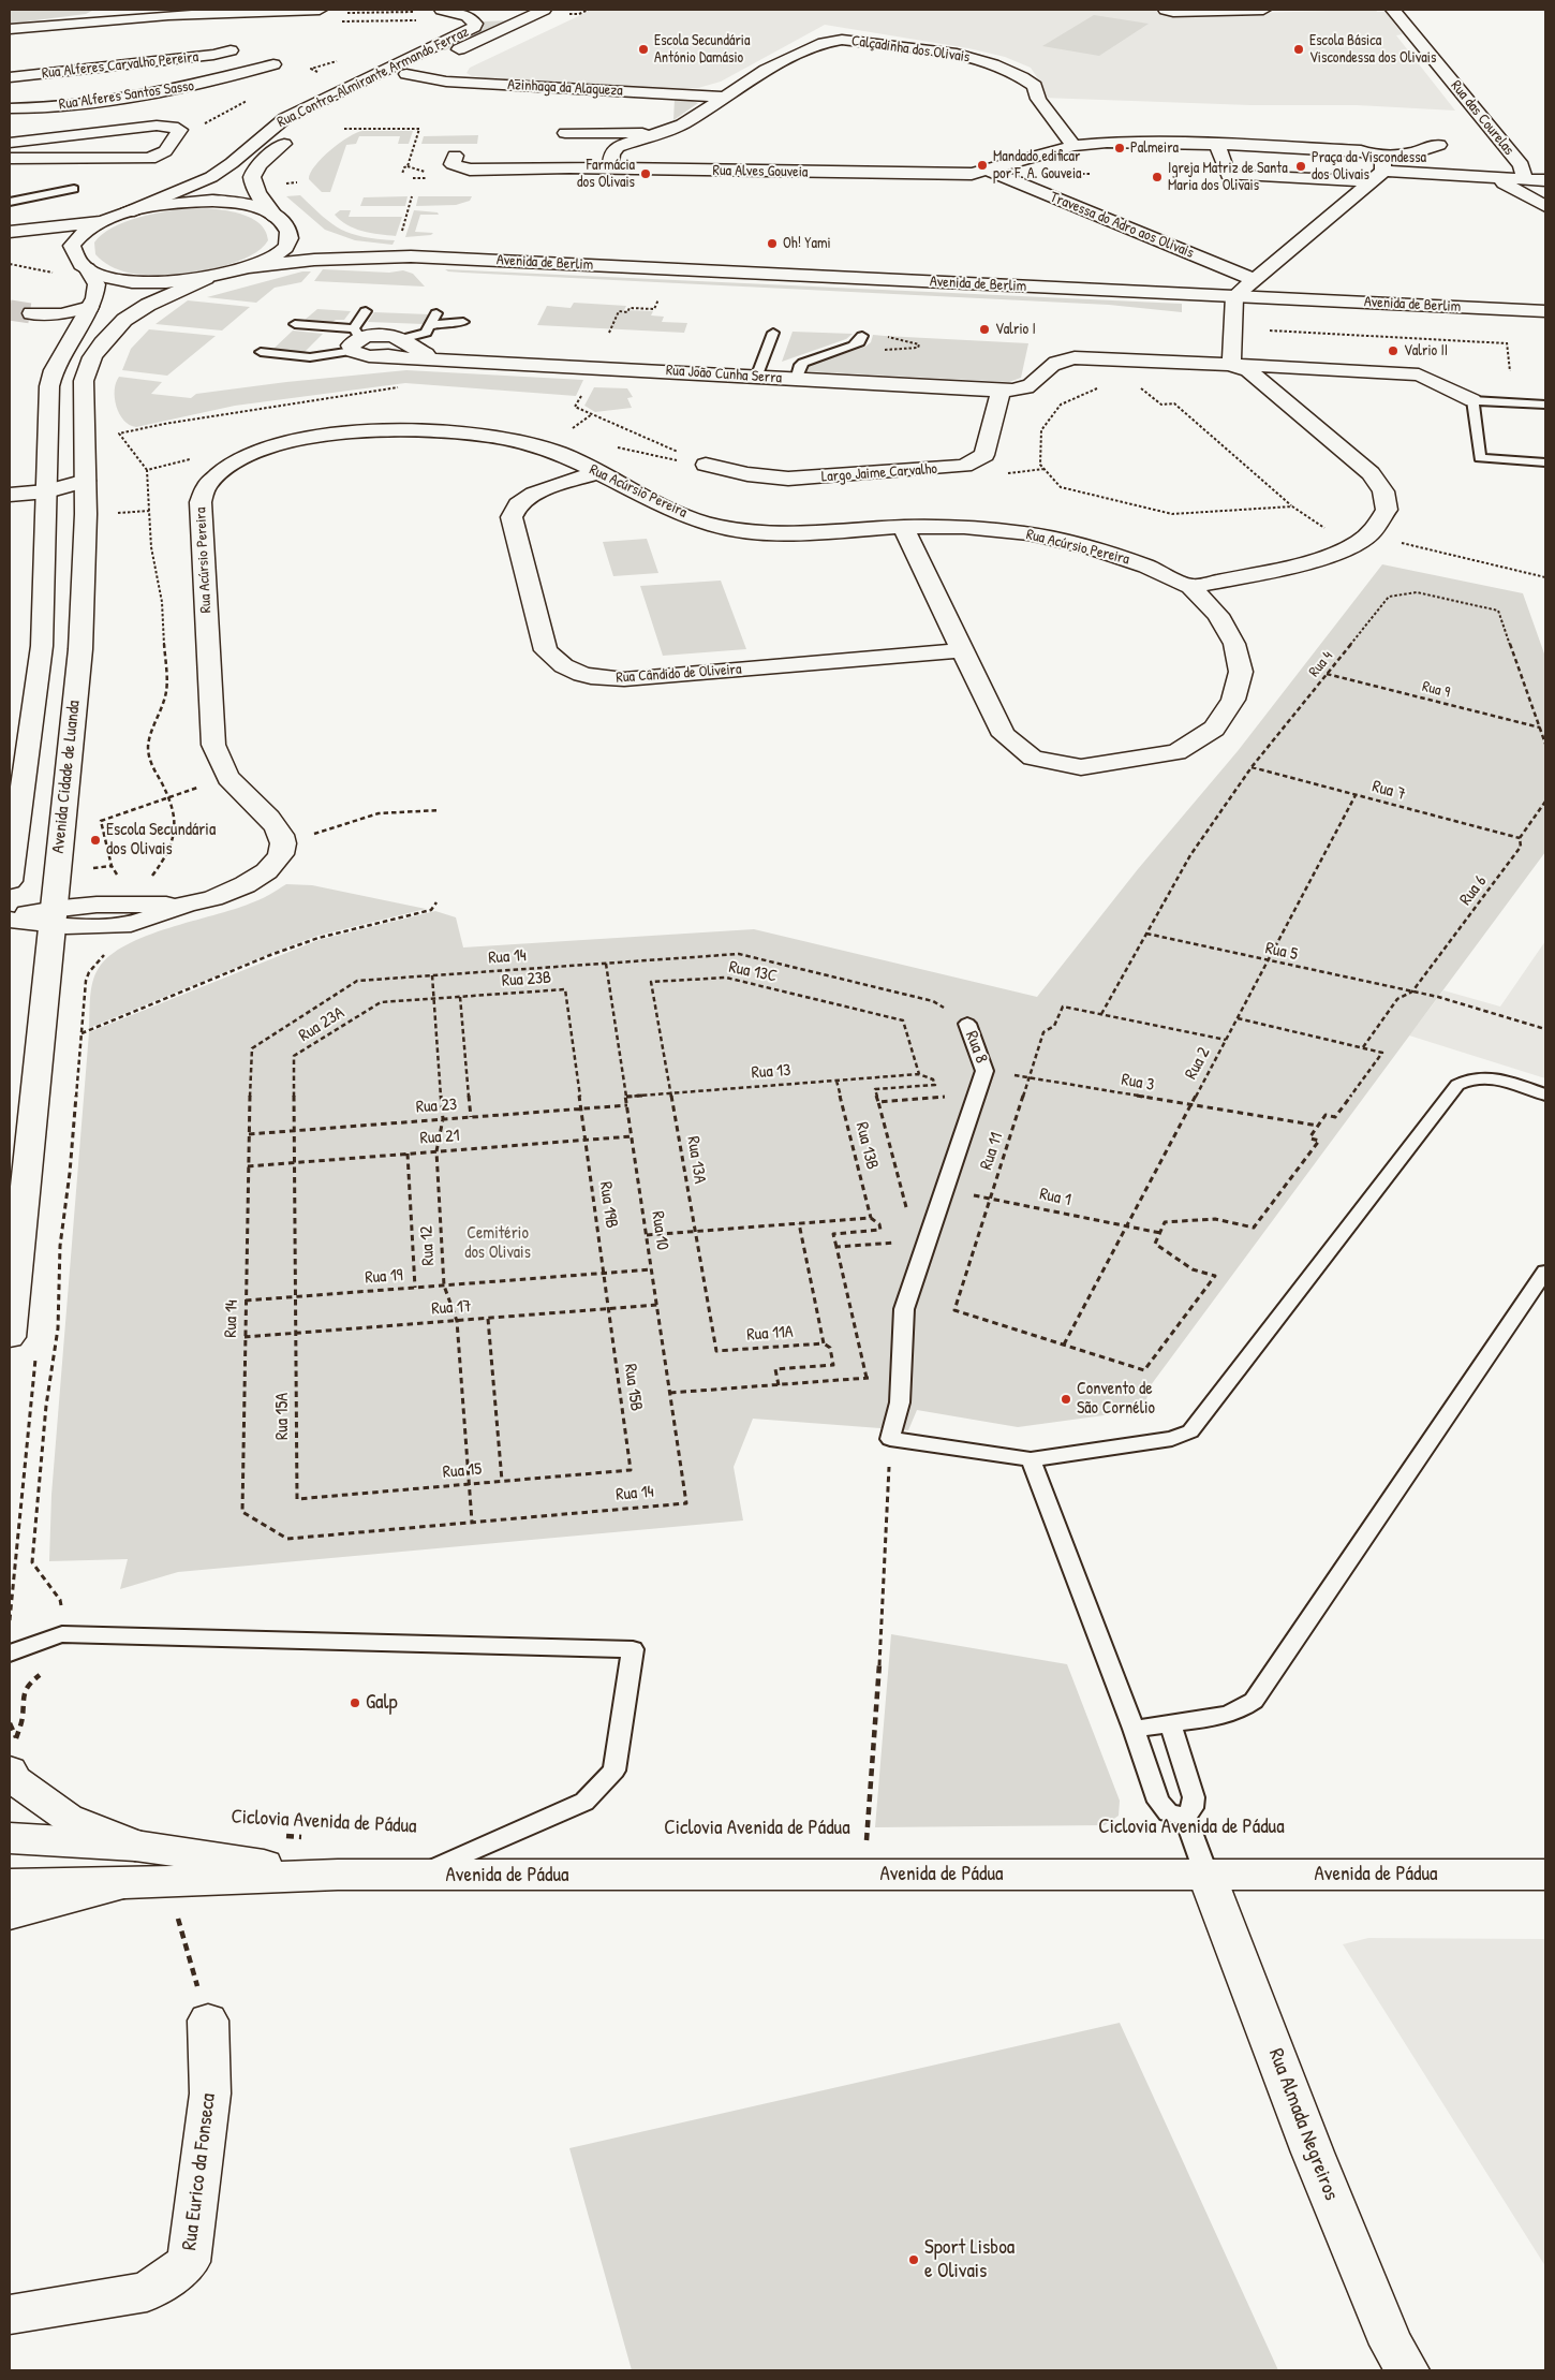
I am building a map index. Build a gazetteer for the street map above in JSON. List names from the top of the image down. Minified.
{"streets":{"street":["Calçadinha dos Olivais","Rua Alferes Carvalho Pereira","Rua Contra-Almirante Armando Ferraz","Azinhaga da Alagueza","Rua Alferes Santos Sasso","Rua das Courelas","Rua Alves Gouveia","Travessa do Adro aos Olivais","Avenida de Berlim","Rua João Cunha Serra","Largo Jaime Carvalho","Rua Acúrsio Pereira","Rua Cândido de Oliveira","Avenida Cidade de Luanda","Avenida de Pádua","Rua Almada Negreiros","Rua Eurico da Fonseca"],"lane":["Rua 8"],"path":["Rua 4","Rua 9","Rua 7","Rua 6","Rua 5","Rua 14","Rua 13C","Rua 23B","Rua 23A","Rua 2","Rua 13","Rua 3","Rua 23","Rua 21","Rua 13B","Rua 11","Rua 13A","Rua 1","Rua 19B","Rua 10","Rua 12","Rua 19","Rua 17","Rua 11A","Rua 15B","Rua 15A","Rua 15","Ciclovia Avenida de Pádua"]},"crossings":[["Calçadinha dos Olivais","Azinhaga da Alagueza"],["Calçadinha dos Olivais","Rua Alves Gouveia"],["Rua Contra-Almirante Armando Ferraz","Azinhaga da Alagueza"],["Rua Contra-Almirante Armando Ferraz","Avenida de Berlim"],["Rua Alves Gouveia","Travessa do Adro aos Olivais"],["Rua João Cunha Serra","Largo Jaime Carvalho"],["Rua Acúrsio Pereira","Rua Cândido de Oliveira"],["Rua 4","Rua 9"],["Rua 4","Rua 7"],["Rua 4","Rua 5"],["Rua 4","Rua 11"],["Rua 7","Rua 6"],["Rua 7","Rua 2"],["Rua 6","Rua 5"],["Rua 5","Rua 2"],["Rua 14","Rua 8"],["Rua 14","Rua 23"],["Rua 14","Rua 21"],["Rua 14","Rua 10"],["Rua 14","Rua 12"],["Rua 14","Rua 19"],["Rua 14","Rua 17"],["Rua 13C","Rua 13"],["Rua 13C","Rua 13A"],["Rua 23B","Rua 23A"],["Rua 23B","Rua 23"],["Rua 23B","Rua 19B"],["Rua 23B","Rua 12"],["Rua 23A","Rua 23"],["Rua 23A","Rua 12"],["Rua 8","Rua 3"],["Rua 8","Rua 1"],["Rua 8","Rua 10"],["Rua 8","Ciclovia Avenida de Pádua"],["Rua 2","Rua 3"],["Rua 2","Rua 11"],["Rua 2","Rua 1"],["Rua 13","Rua 13B"],["Rua 13","Rua 13A"],["Rua 13","Rua 10"],["Rua 3","Rua 11"],["Rua 23","Rua 19B"],["Rua 23","Rua 10"],["Rua 23","Rua 12"],["Rua 21","Rua 19B"],["Rua 21","Rua 10"],["Rua 21","Rua 12"],["Rua 11","Rua 1"],["Rua 13A","Rua 11A"],["Rua 19B","Rua 19"],["Rua 19B","Rua 17"],["Rua 19B","Rua 15B"],["Rua 10","Rua 19"],["Rua 10","Rua 17"],["Rua 12","Rua 19"],["Rua 12","Rua 17"],["Rua 12","Rua 15"],["Rua 19","Rua 15A"],["Rua 17","Rua 15B"],["Rua 17","Rua 15A"],["Rua 15B","Rua 15"],["Rua 15A","Rua 15"],["Avenida de Pádua","Rua Almada Negreiros"]],"parks":["Cemitério dos Olivais"],"places":["Escola Secundária António Damásio","Escola Básica Viscondessa dos Olivais","Palmeira","Mandado edificar por F. A. Gouveia","Praça da Viscondessa dos Olivais","Farmácia dos Olivais","Igreja Matriz de Santa Maria dos Olivais","Oh! Yami","Valrio I","Valrio II","Escola Secundária dos Olivais","Convento de São Cornélio","Galp","Sport Lisboa e Olivais"]}
